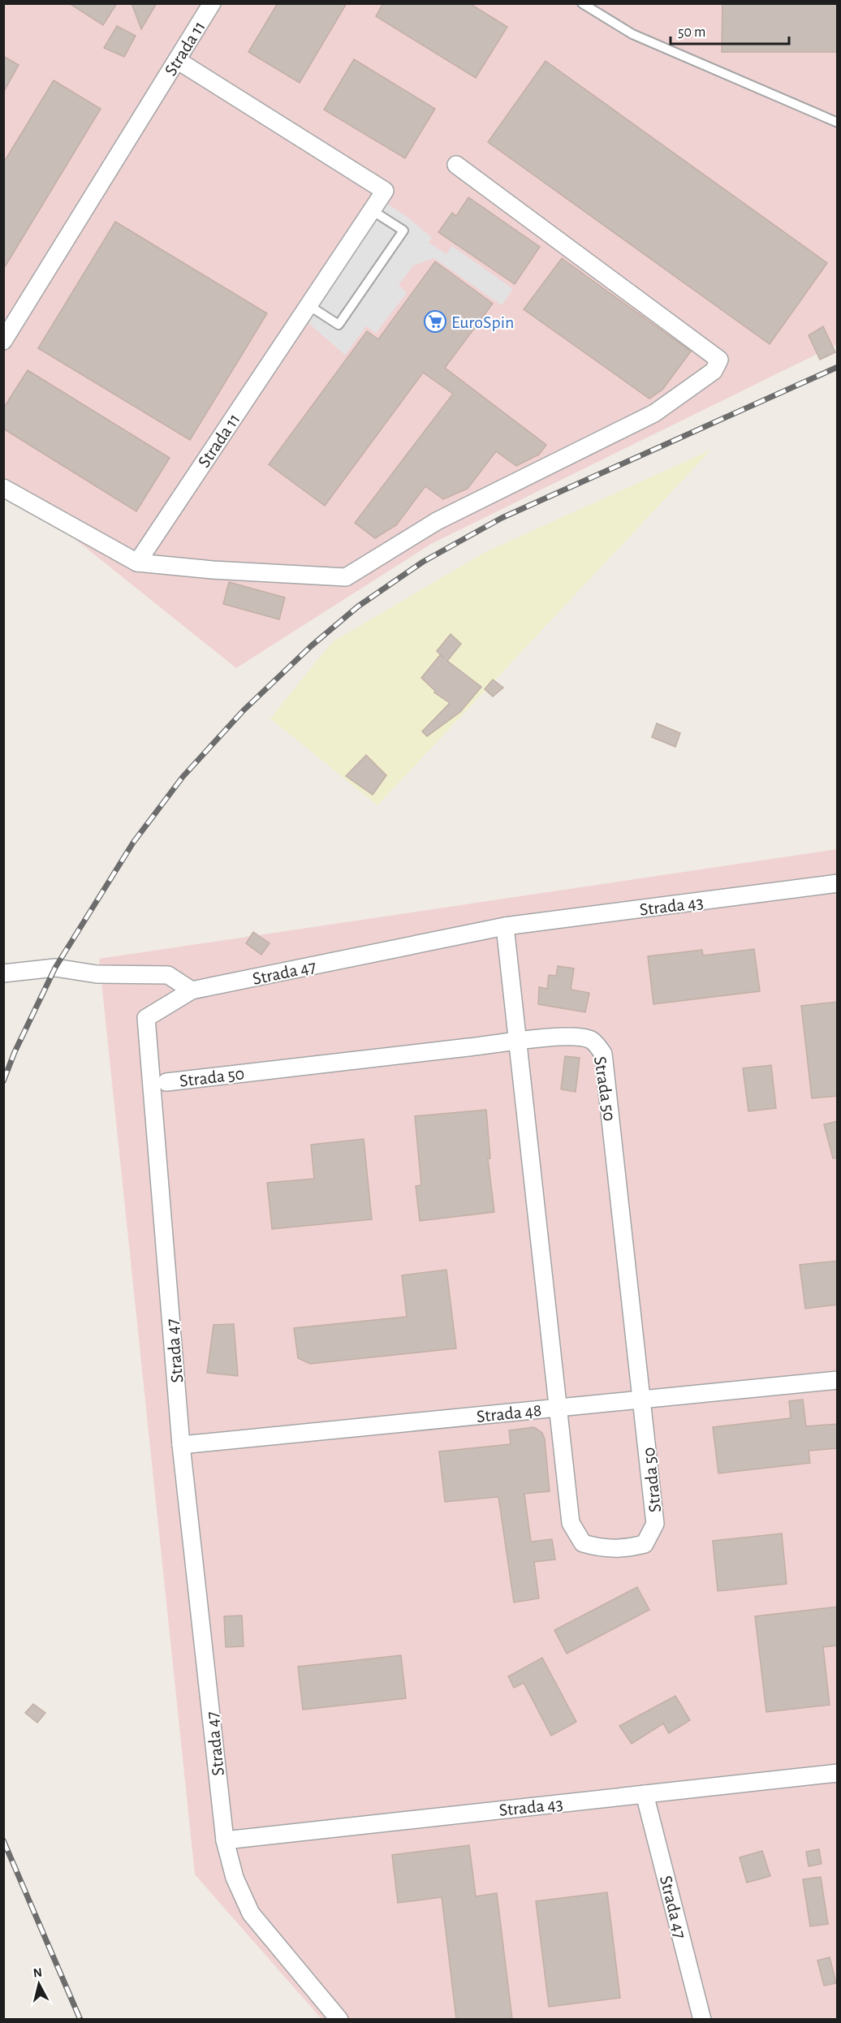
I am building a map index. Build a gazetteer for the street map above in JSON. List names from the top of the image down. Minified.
{"streets":{"street":["Strada 11","Strada 43","Strada 47","Strada 50","Strada 48"]},"crossings":[["Strada 43","Strada 47"],["Strada 43","Strada 50"],["Strada 47","Strada 50"],["Strada 47","Strada 48"],["Strada 50","Strada 48"]],"places":{"supermarket":["EuroSpin"]},"scale_bar":"50 m","north":"top"}
